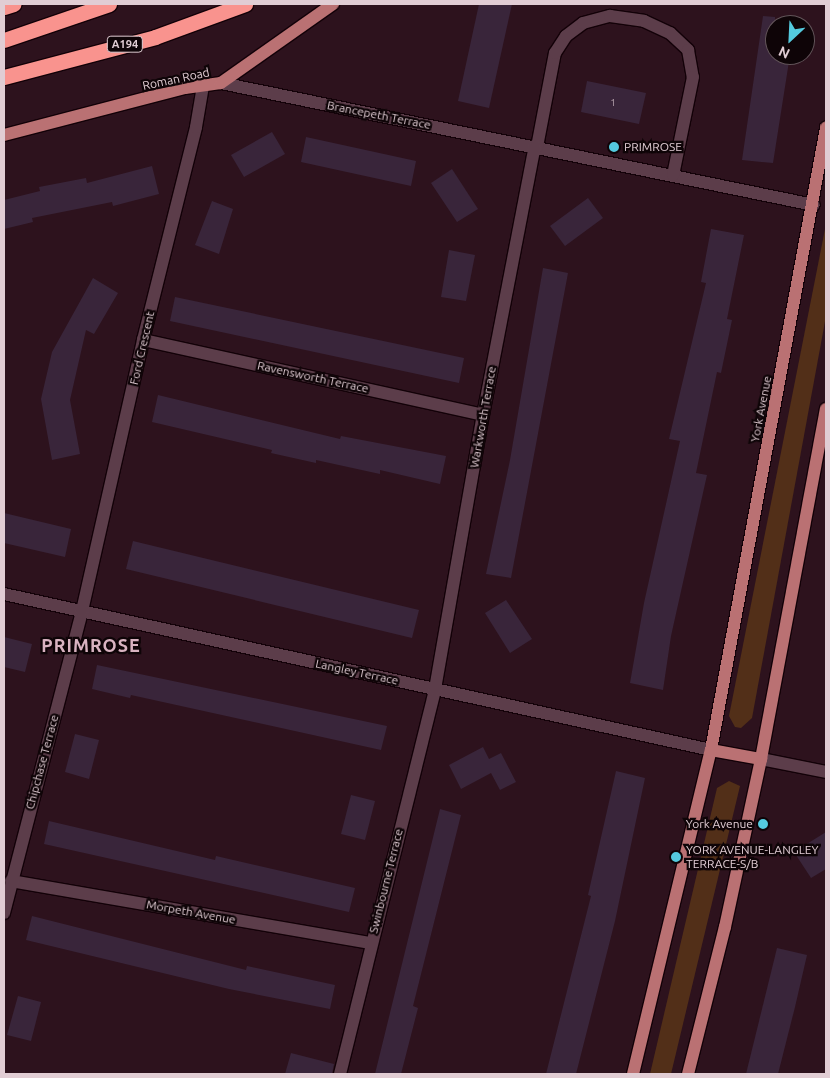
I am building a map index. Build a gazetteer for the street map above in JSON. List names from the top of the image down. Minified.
{"streets":{"highway":["A194"],"main road":["Roman Road","York Avenue"],"street":["Brancepeth Terrace","Ford Crescent","Ravensworth Terrace","Warkworth Terrace","Langley Terrace","Chipchase Terrace","Swinbourne Terrace","Morpeth Avenue"]},"crossings":[["Roman Road","Brancepeth Terrace"],["Roman Road","Ford Crescent"],["Brancepeth Terrace","York Avenue"],["Brancepeth Terrace","Warkworth Terrace"],["Ford Crescent","Ravensworth Terrace"],["Ford Crescent","Langley Terrace"],["Ford Crescent","Chipchase Terrace"],["Ravensworth Terrace","Warkworth Terrace"],["York Avenue","Langley Terrace"],["Warkworth Terrace","Langley Terrace"],["Warkworth Terrace","Swinbourne Terrace"],["Langley Terrace","Chipchase Terrace"],["Langley Terrace","Swinbourne Terrace"],["Chipchase Terrace","Morpeth Avenue"],["Swinbourne Terrace","Morpeth Avenue"]],"districts":["PRIMROSE"],"places":["PRIMROSE","York Avenue","YORK AVENUE-LANGLEY TERRACE-S/B"],"house_numbers":["1"],"north":"bottom left"}
